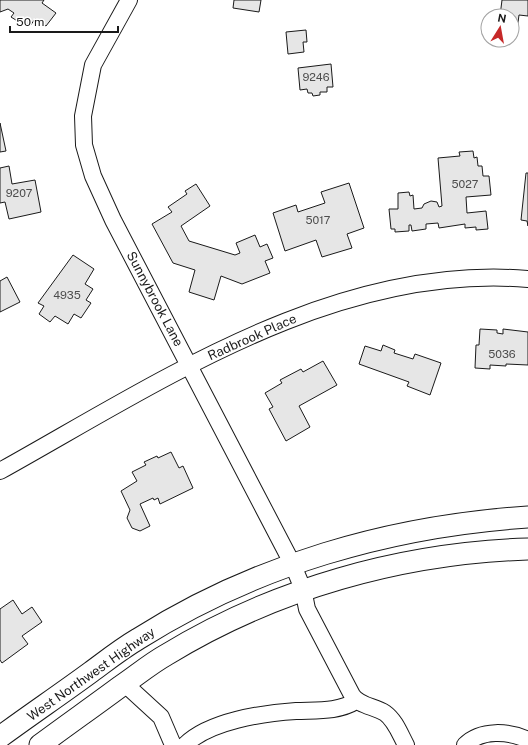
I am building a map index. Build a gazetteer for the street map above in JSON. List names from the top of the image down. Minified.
{"streets":{"main road":["West Northwest Highway"],"street":["Sunnybrook Lane","Radbrook Place"]},"crossings":[["Sunnybrook Lane","Radbrook Place"],["Sunnybrook Lane","West Northwest Highway"]],"house_numbers":["9246","5027","9207","5017","4935","5036"],"scale_bar":"50 m","north":"top"}
